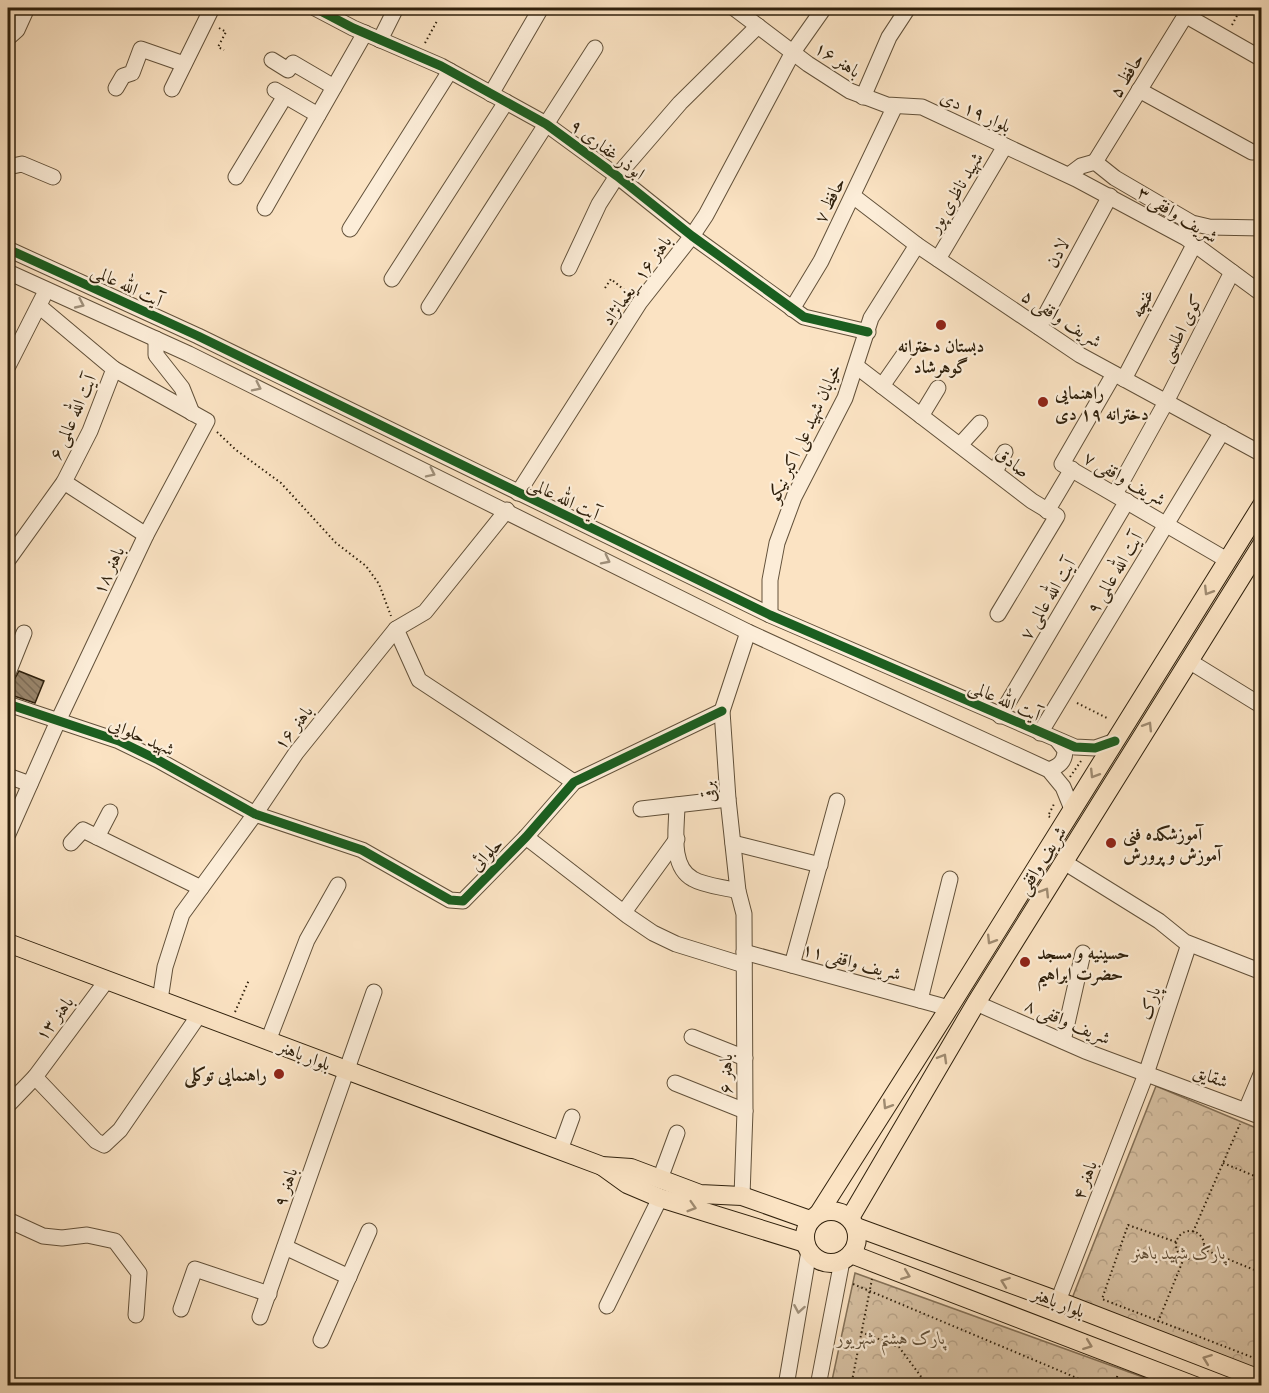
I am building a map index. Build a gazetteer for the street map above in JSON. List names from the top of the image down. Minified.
{"streets":{"main road":["شریف واقفی","بلوار باهنر"],"street":["باهنر ۱۶","حافظ ۵","بلوار ۱۹ دی","ابوذر غفاری ۹","شهید ناظری پور","حافظ ۷","شریف وافقی ۳","لادن","باهنر ۱۶ _یغمانژاد","آیت الله عالمی","غنچه","شریف واقفی ۵","کوی اطلسی","آیت الله عالمی ۶","خیابان شهید علی اکبر نیکو","صادق","شریف واقفی ۷","باهنر ۱۸","آیت الله عالمی ۹","آیت الله عالمی ۷","شهید حلوایی","برقی","حلوائی","شریف واقفی ۱۱","پارک","باهنر ۱۳","شریف واقفی ۸","باهنر ۶","شقایق","باهنر ۴","باهنر ۹"]},"crossings":[["باهنر ۱۶","بلوار ۱۹ دی"],["باهنر ۱۶","باهنر ۱۶ _یغمانژاد"],["باهنر ۱۶","آیت الله عالمی"],["باهنر ۱۶","شهید حلوایی"],["باهنر ۱۶","حلوائی"],["باهنر ۱۶","بلوار باهنر"],["بلوار ۱۹ دی","شهید ناظری پور"],["بلوار ۱۹ دی","حافظ ۷"],["بلوار ۱۹ دی","شریف وافقی ۳"],["ابوذر غفاری ۹","حافظ ۷"],["ابوذر غفاری ۹","باهنر ۱۶ _یغمانژاد"],["ابوذر غفاری ۹","خیابان شهید علی اکبر نیکو"],["شهید ناظری پور","شریف واقفی ۵"],["حافظ ۷","شریف واقفی ۵"],["شریف وافقی ۳","لادن"],["شریف وافقی ۳","غنچه"],["شریف وافقی ۳","کوی اطلسی"],["لادن","شریف واقفی ۵"],["باهنر ۱۶ _یغمانژاد","آیت الله عالمی"],["آیت الله عالمی","خیابان شهید علی اکبر نیکو"],["آیت الله عالمی","آیت الله عالمی ۹"],["آیت الله عالمی","آیت الله عالمی ۷"],["آیت الله عالمی","برقی"],["آیت الله عالمی","شریف واقفی"],["غنچه","شریف واقفی ۵"],["غنچه","شریف واقفی ۷"],["شریف واقفی ۵","کوی اطلسی"],["شریف واقفی ۵","خیابان شهید علی اکبر نیکو"],["شریف واقفی ۵","شریف واقفی ۷"],["شریف واقفی ۵","آیت الله عالمی ۹"],["کوی اطلسی","شریف واقفی ۷"],["کوی اطلسی","آیت الله عالمی ۷"],["خیابان شهید علی اکبر نیکو","صادق"],["شریف واقفی ۷","آیت الله عالمی ۹"],["شریف واقفی ۷","آیت الله عالمی ۷"],["شریف واقفی ۷","شریف واقفی"],["باهنر ۱۸","شهید حلوایی"],["شهید حلوایی","حلوائی"],["برقی","حلوائی"],["برقی","شریف واقفی ۱۱"],["برقی","باهنر ۶"],["حلوائی","شریف واقفی ۱۱"],["شریف واقفی","شریف واقفی ۱۱"],["شریف واقفی","شریف واقفی ۸"],["شریف واقفی","بلوار باهنر"],["شریف واقفی ۱۱","باهنر ۶"],["پارک","شریف واقفی ۸"],["پارک","شقایق"],["پارک","باهنر ۴"],["باهنر ۱۳","بلوار باهنر"],["شریف واقفی ۸","شقایق"],["شریف واقفی ۸","باهنر ۴"],["بلوار باهنر","باهنر ۶"],["بلوار باهنر","باهنر ۴"],["بلوار باهنر","باهنر ۹"],["شقایق","باهنر ۴"]],"parks":["پارک شهید باهنر","پارک هشتم شهریور"],"places":["دبستان دخترانه گوهرشاد","راهنمایی دخترانه ۱۹ دی","آموزشکده فنی آموزش و پرورش","حسینیه و مسجد حضرت ابراهیم","راهنمایی توکلی"]}
